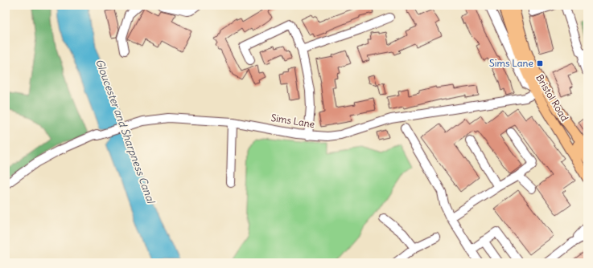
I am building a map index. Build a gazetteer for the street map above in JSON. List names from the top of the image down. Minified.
{"streets":{"main road":["Bristol Road"],"street":["Sims Lane"]},"crossings":[["Bristol Road","Sims Lane"]],"water":["Gloucester and Sharpness Canal"],"places":{"transit":["Sims Lane"]}}
